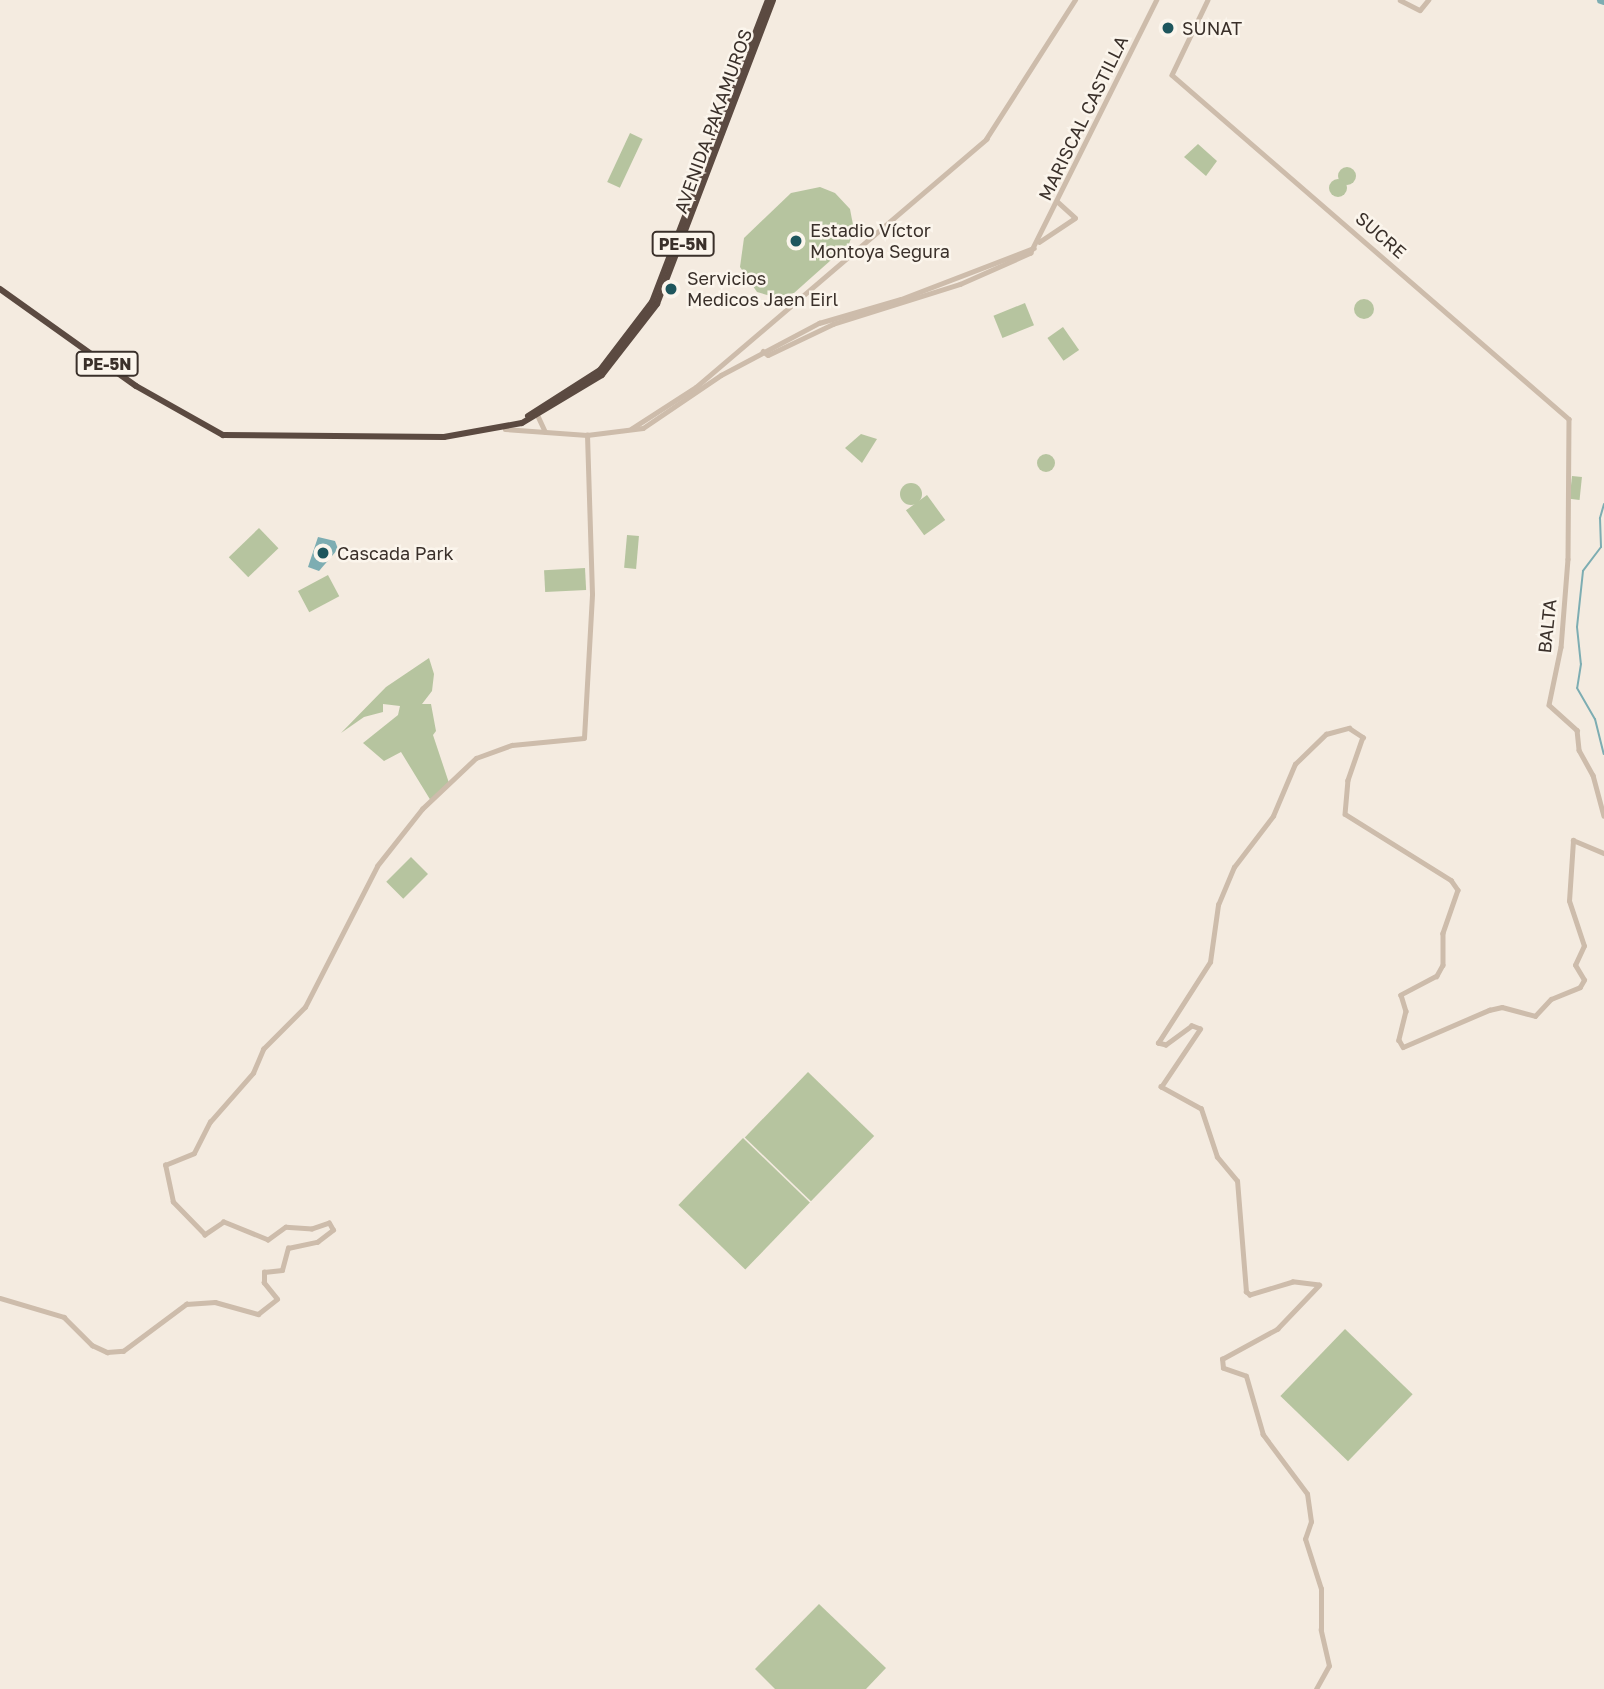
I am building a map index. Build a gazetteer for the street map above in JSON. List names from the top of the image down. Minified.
{"streets":{"highway":["AVENIDA PAKAMUROS","PE-5N"],"street":["MARISCAL CASTILLA","SUCRE","BALTA"]},"crossings":[["SUCRE","BALTA"]],"places":["SUNAT","Estadio Víctor Montoya Segura","Servicios Medicos Jaen Eirl","Cascada Park"]}
